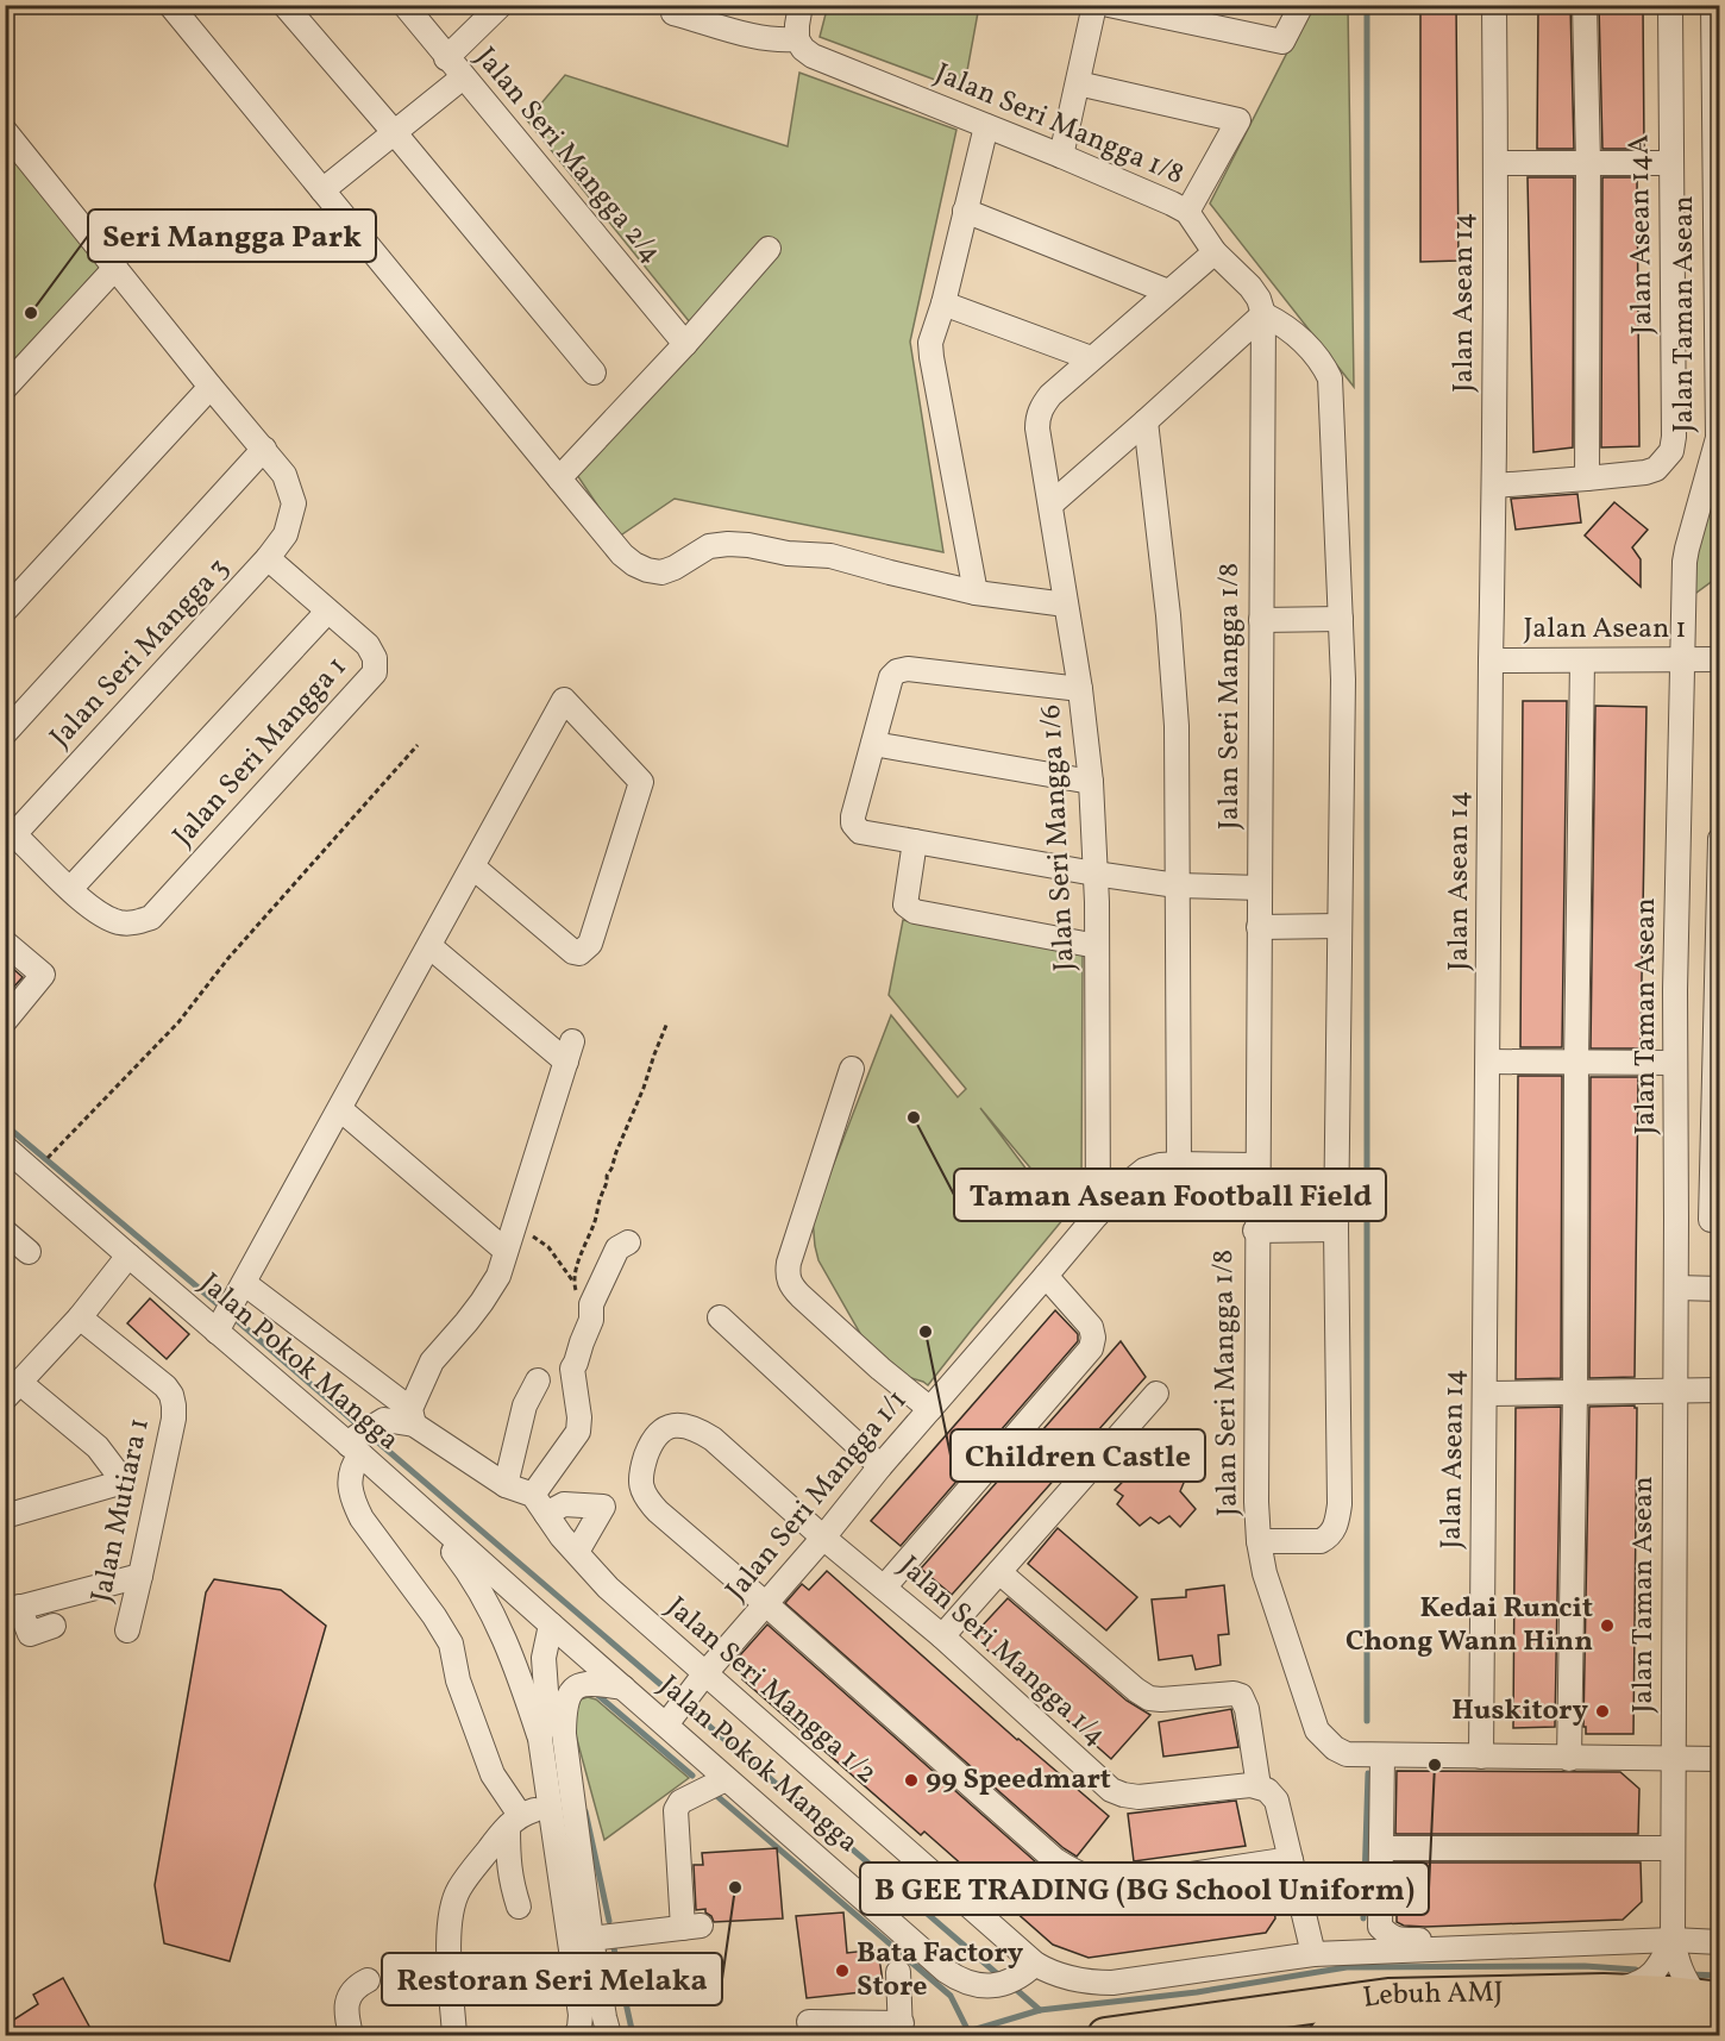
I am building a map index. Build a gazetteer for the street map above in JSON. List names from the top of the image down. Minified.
{"streets":{"highway":["Lebuh AMJ"],"street":["Jalan Seri Mangga 1/8","Jalan Seri Mangga 2/4","Jalan Asean 14A","Jalan Asean 14","Jalan Taman Asean","Jalan Asean 1","Jalan Seri Mangga 3","Jalan Seri Mangga 1","Jalan Seri Mangga 1/6","Jalan Pokok Mangga","Jalan Seri Mangga 1/1","Jalan Mutiara 1","Jalan Seri Mangga 1/4","Jalan Seri Mangga 1/2"]},"crossings":[["Jalan Seri Mangga 1/8","Jalan Seri Mangga 1/1"],["Jalan Asean 14","Jalan Asean 1"],["Jalan Taman Asean","Jalan Asean 1"],["Jalan Taman Asean","Jalan Seri Mangga 1/2"],["Jalan Taman Asean","Lebuh AMJ"],["Jalan Seri Mangga 3","Jalan Seri Mangga 1"],["Jalan Seri Mangga 1/6","Jalan Seri Mangga 1/1"],["Jalan Pokok Mangga","Jalan Seri Mangga 1/1"],["Jalan Pokok Mangga","Jalan Seri Mangga 1/2"],["Jalan Seri Mangga 1/1","Jalan Seri Mangga 1/4"],["Jalan Seri Mangga 1/1","Jalan Seri Mangga 1/2"]],"places":["Seri Mangga Park","Taman Asean Football Field","Children Castle","Kedai Runcit Chong Wann Hinn","Huskitory","B GEE TRADING (BG School Uniform)","99 Speedmart","Restoran Seri Melaka","Bata Factory Store"]}
